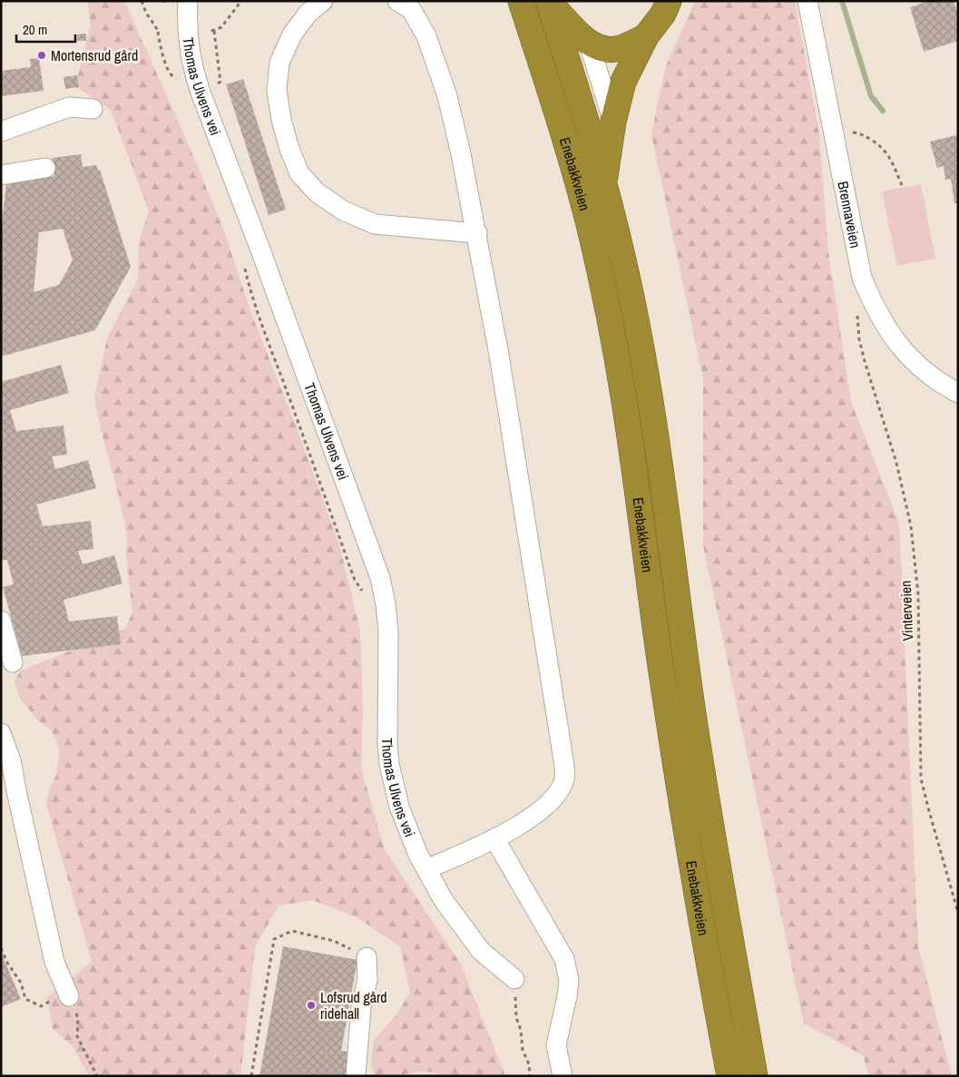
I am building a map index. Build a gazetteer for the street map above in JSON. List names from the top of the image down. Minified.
{"streets":{"highway":["Enebakkveien"],"street":["Thomas Ulvens vei","Brennaveien"],"path":["Vinterveien"]},"places":["Mortensrud gård","Lofsrud gård ridehall"],"scale_bar":"20 m"}
